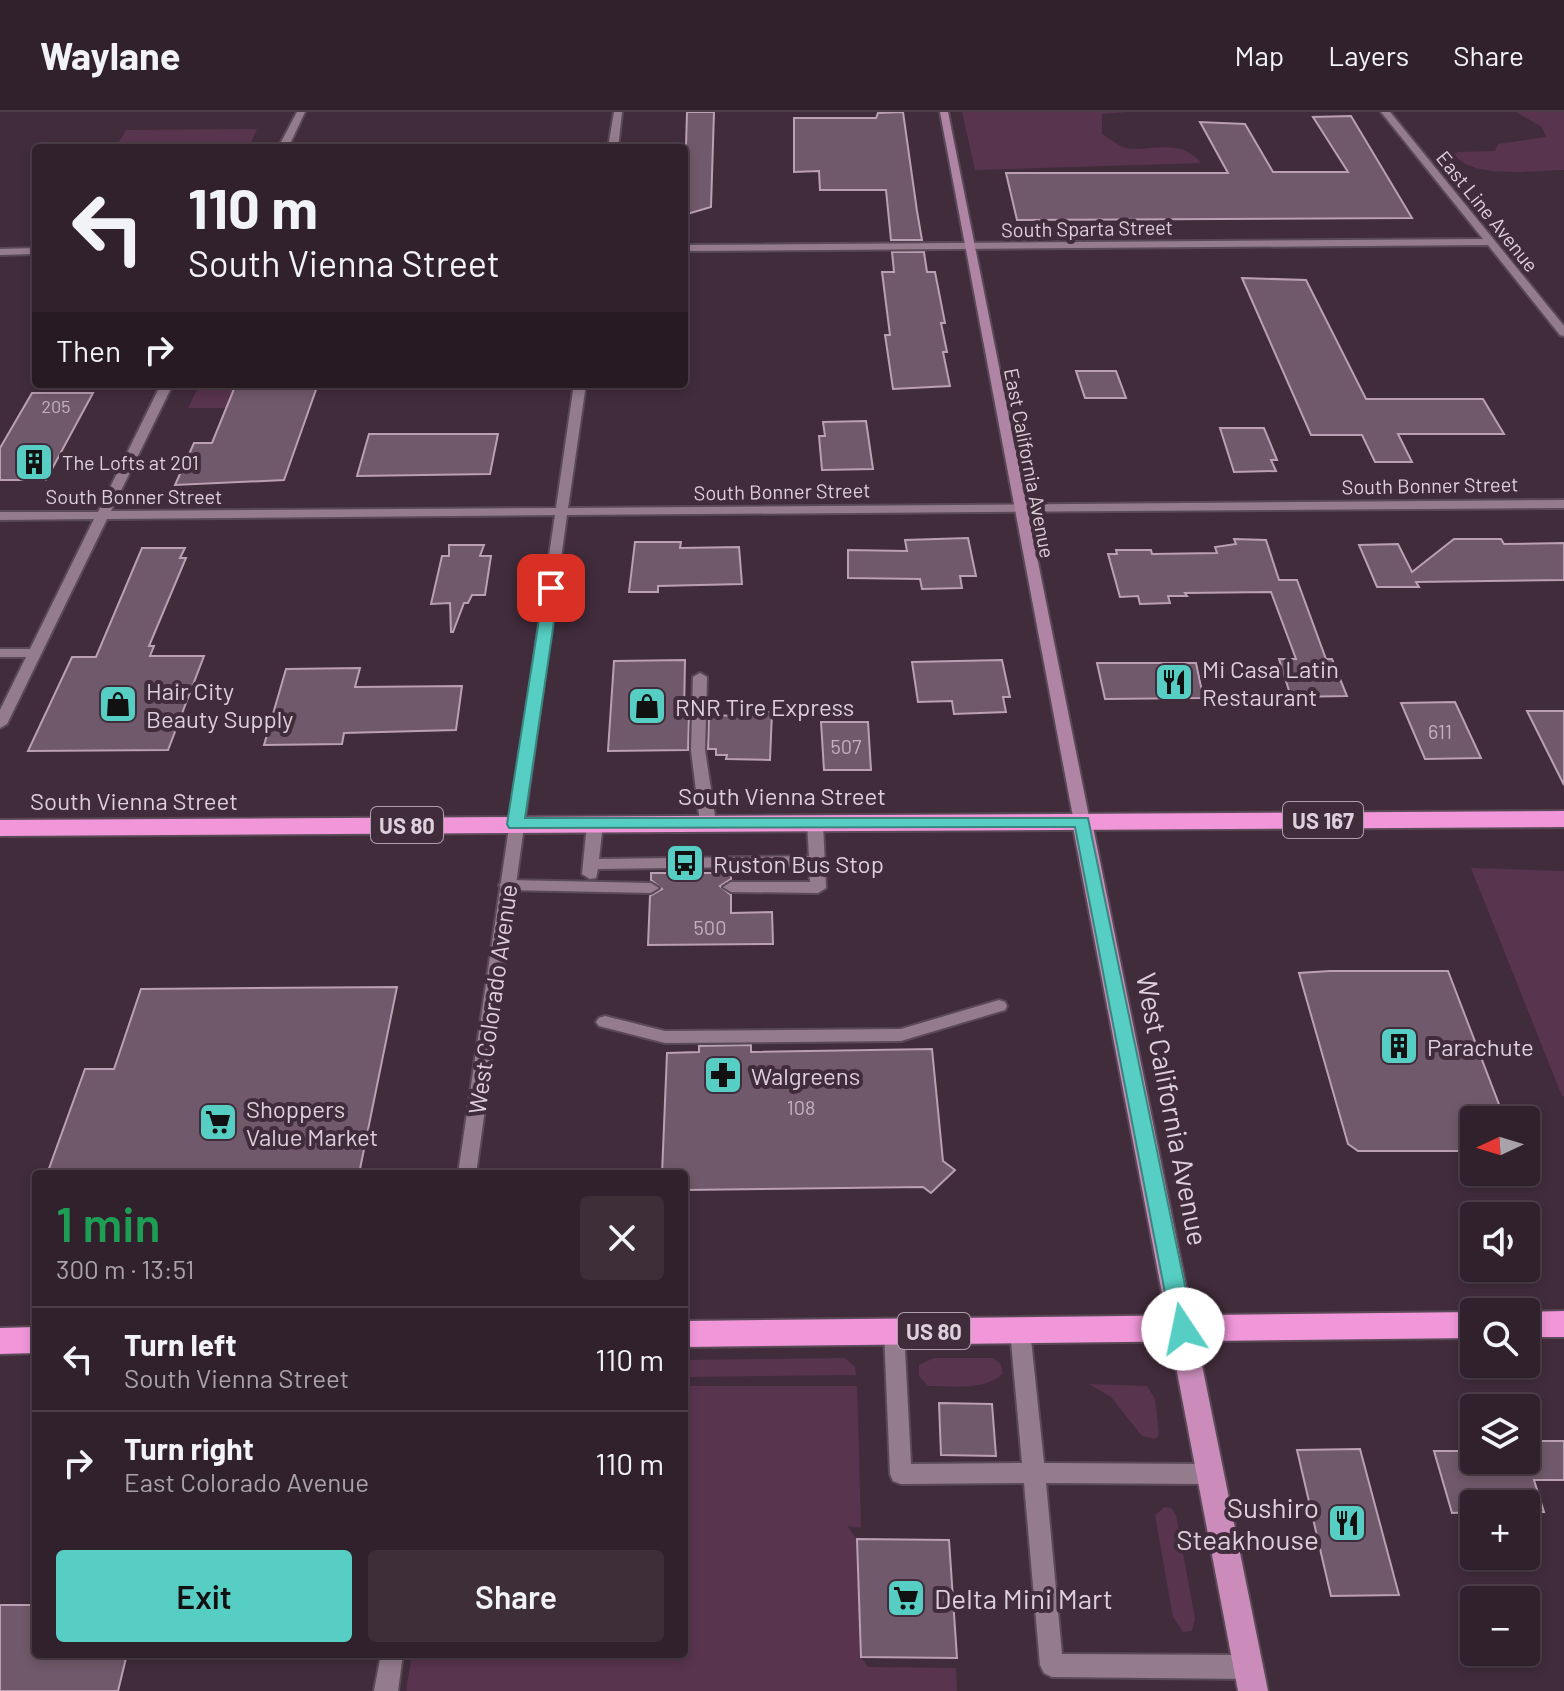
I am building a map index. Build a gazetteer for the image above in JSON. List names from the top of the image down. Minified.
{"streets":{"highway":["South Vienna Street","US 167","US 80"],"main road":["East California Avenue","West California Avenue"],"street":["East Line Avenue","South Sparta Street","South Bonner Street","West Colorado Avenue"]},"crossings":[["East Line Avenue","South Sparta Street"],["South Sparta Street","East California Avenue"],["East California Avenue","South Bonner Street"],["East California Avenue","South Vienna Street"],["East California Avenue","West California Avenue"],["South Bonner Street","West Colorado Avenue"],["South Vienna Street","West Colorado Avenue"],["South Vienna Street","West California Avenue"],["US 80","West California Avenue"]],"places":{"building":["The Lofts at 201","Parachute"],"restaurant":["Mi Casa Latin Restaurant","Sushiro Steakhouse"],"shop":["Hair City Beauty Supply","RNR Tire Express"],"bus stop":["Ruston Bus Stop"],"pharmacy":["Walgreens"],"supermarket":["Shoppers Value Market","Delta Mini Mart"]},"house_numbers":["205","611","507","500","108"],"north":"left","page":{"header":"Waylane","nav":["Map","Layers","Share"],"turn":["110 m","South Vienna Street"],"then":"Then","map_buttons":["+","−"],"heading":["1 min","300 m · 13:51"],"list":[{"name":"Turn left","note":"South Vienna Street","value":"110 m"},{"name":"Turn right","note":"East Colorado Avenue","value":"110 m"}],"buttons":["Exit","Share"]}}
